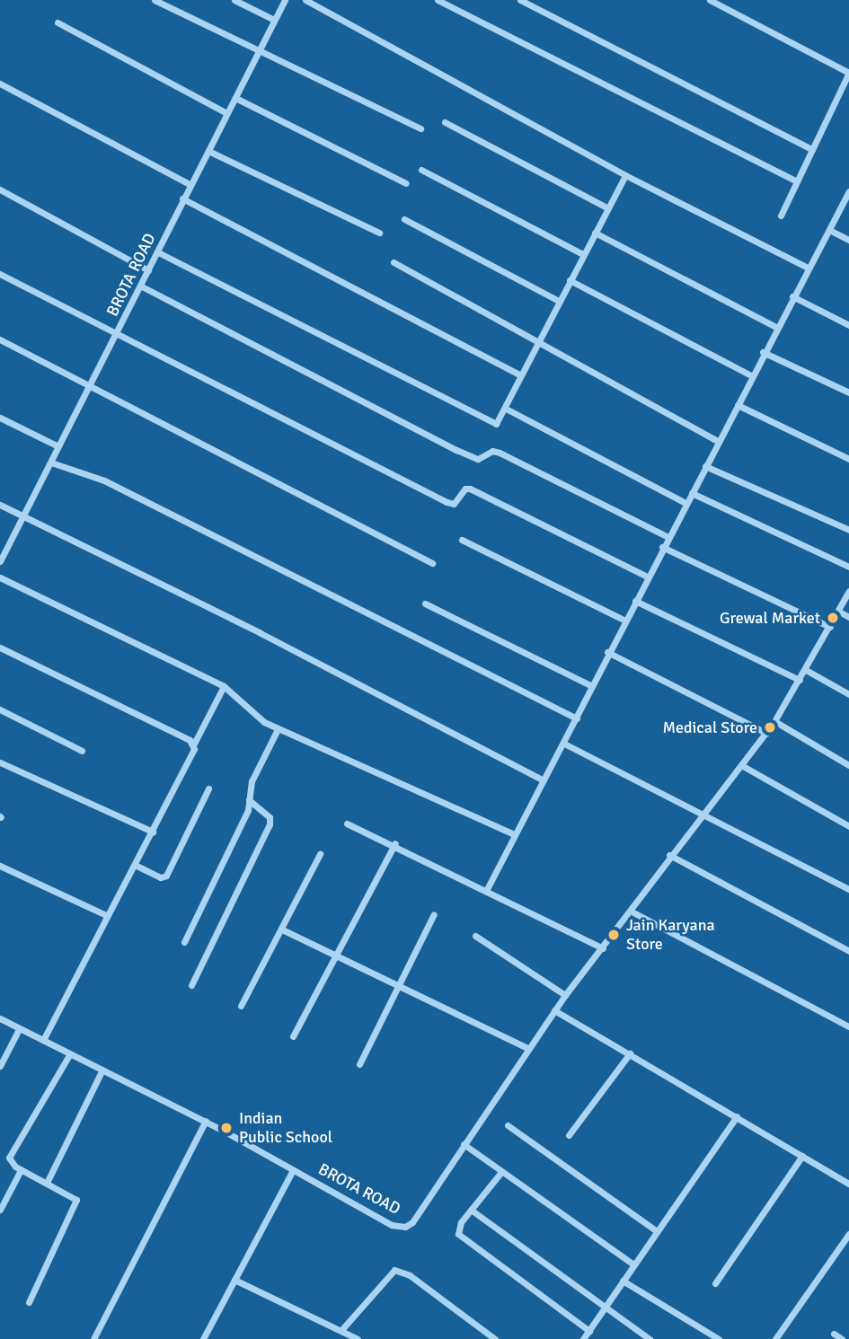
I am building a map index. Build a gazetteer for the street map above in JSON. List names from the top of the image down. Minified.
{"streets":{"street":["BROTA ROAD"]},"places":["Grewal Market","Medical Store","Jain Karyana Store","Indian Public School"]}
